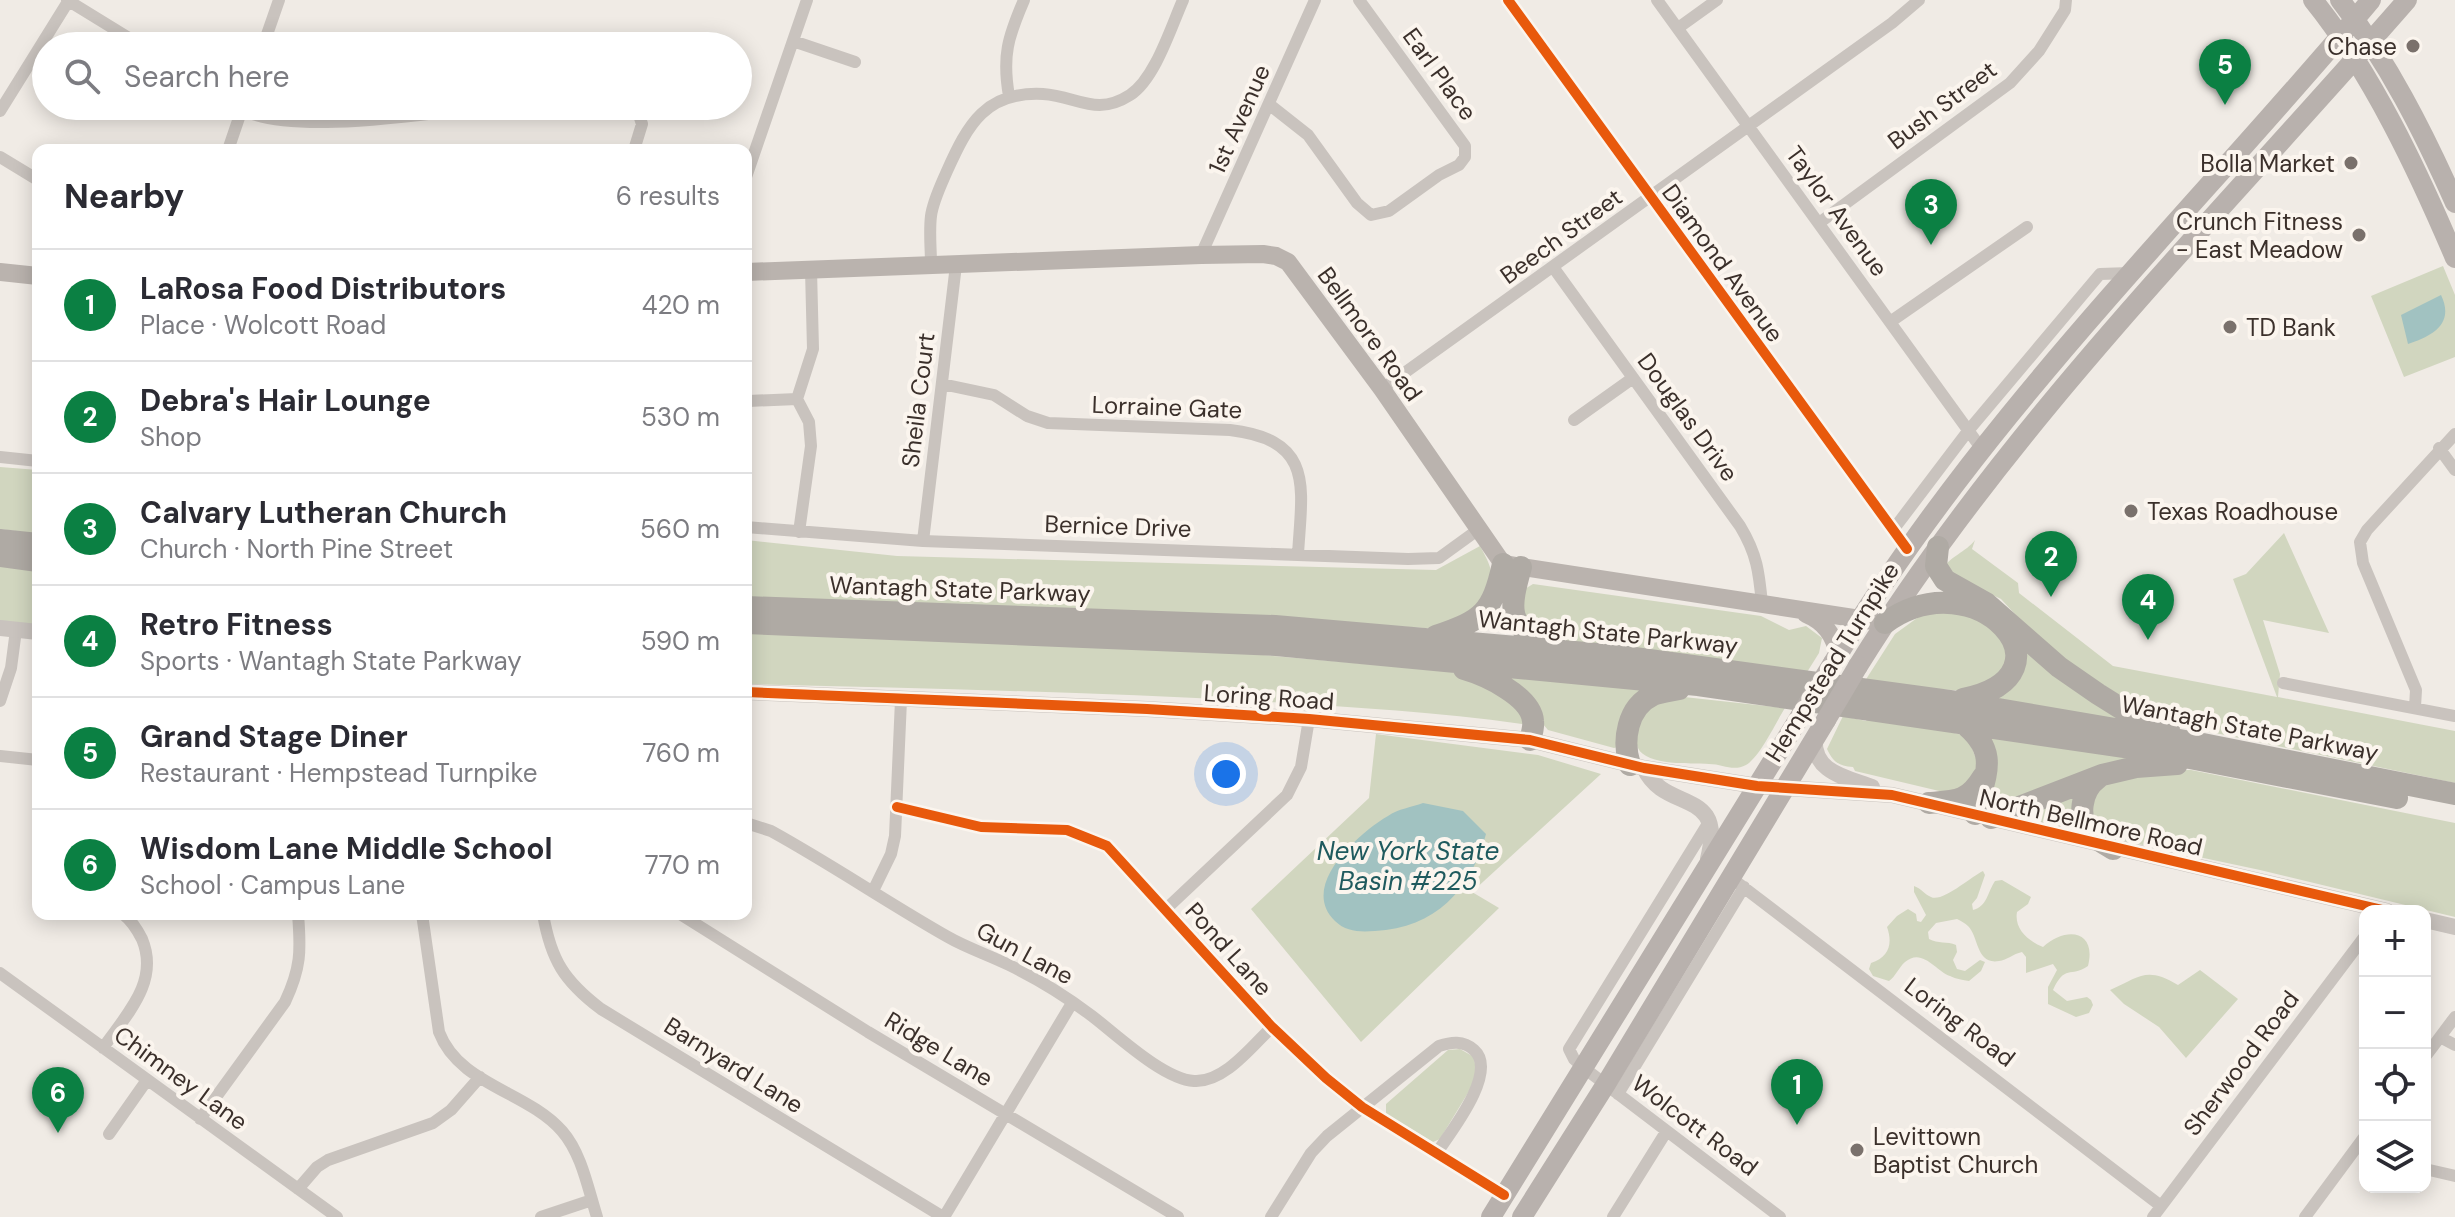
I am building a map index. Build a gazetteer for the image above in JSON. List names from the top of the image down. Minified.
{"streets":{"highway":["Wantagh State Parkway"],"main road":["Bellmore Road","Hempstead Turnpike"],"street":["Earl Place","Bush Street","1st Avenue","Taylor Avenue","Beech Street","Diamond Avenue","Sheila Court","Lorraine Gate","Douglas Drive","Bernice Drive","Loring Road","North Bellmore Road","Pond Lane","Gun Lane","Ridge Lane","Sherwood Road","Barnyard Lane","Chimney Lane","Wolcott Road"]},"crossings":[["Earl Place","1st Avenue"],["Bush Street","Taylor Avenue"],["1st Avenue","Bellmore Road"],["Taylor Avenue","Beech Street"],["Taylor Avenue","Hempstead Turnpike"],["Beech Street","Diamond Avenue"],["Beech Street","Bellmore Road"],["Beech Street","Douglas Drive"],["Diamond Avenue","Hempstead Turnpike"],["Bellmore Road","Sheila Court"],["Bellmore Road","Bernice Drive"],["Sheila Court","Lorraine Gate"],["Sheila Court","Bernice Drive"],["Lorraine Gate","Bernice Drive"],["Hempstead Turnpike","Loring Road"],["Hempstead Turnpike","North Bellmore Road"],["Hempstead Turnpike","Pond Lane"],["Hempstead Turnpike","Wolcott Road"],["Loring Road","North Bellmore Road"],["Loring Road","Sherwood Road"],["Pond Lane","Gun Lane"]],"water":["New York State Basin #225"],"places":["Chase","Bolla Market","Crunch Fitness - East Meadow","TD Bank","Texas Roadhouse","Levittown Baptist Church"],"page":{"search":"Search here","pins":["5","3","2","4","1","6"],"heading":["Nearby","6 results"],"list":[{"mark":"1","name":"LaRosa Food Distributors","note":"Place · Wolcott Road","value":"420 m"},{"mark":"2","name":"Debra's Hair Lounge","note":"Shop","value":"530 m"},{"mark":"3","name":"Calvary Lutheran Church","note":"Church · North Pine Street","value":"560 m"},{"mark":"4","name":"Retro Fitness","note":"Sports · Wantagh State Parkway","value":"590 m"},{"mark":"5","name":"Grand Stage Diner","note":"Restaurant · Hempstead Turnpike","value":"760 m"},{"mark":"6","name":"Wisdom Lane Middle School","note":"School · Campus Lane","value":"770 m"}],"map_buttons":["+","−"]}}
